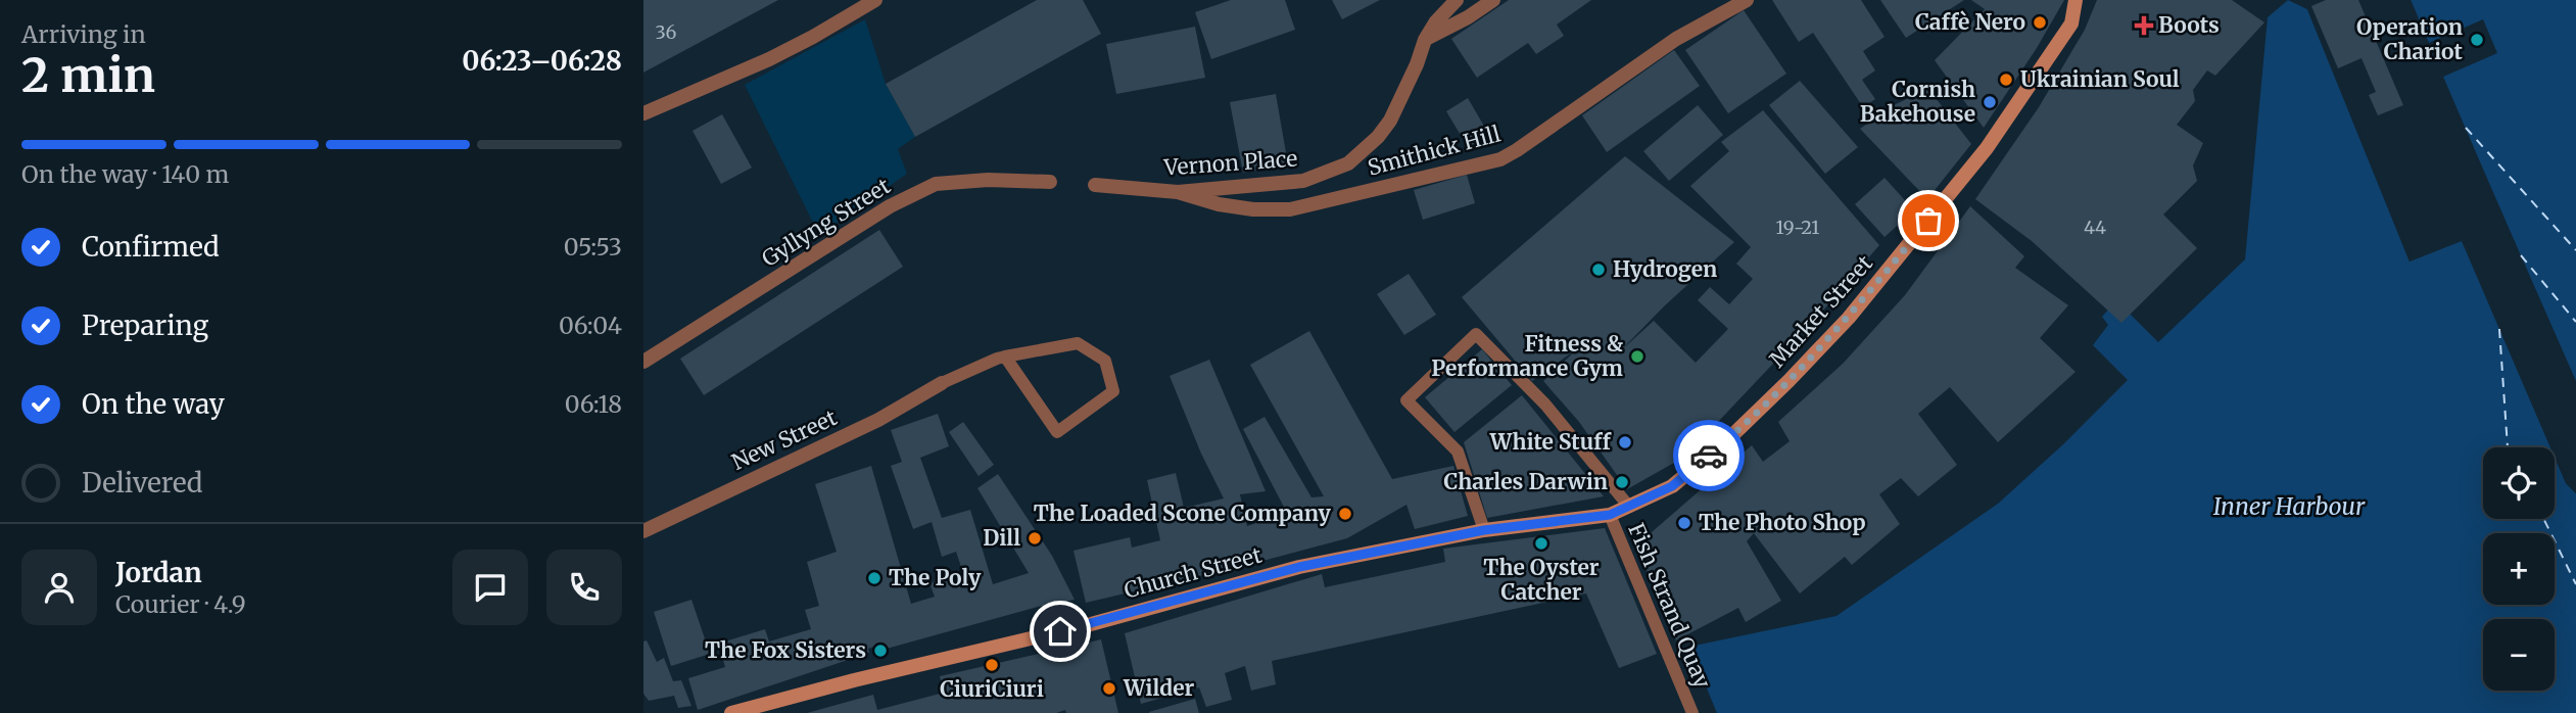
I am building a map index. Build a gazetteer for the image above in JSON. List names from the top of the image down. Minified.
{"streets":{"street":["Smithick Hill","Vernon Place","Gyllyng Street","Market Street","New Street","Church Street"],"lane":["Fish Strand Quay"]},"crossings":[["Smithick Hill","Vernon Place"],["Market Street","Church Street"],["Church Street","Fish Strand Quay"]],"water":["Inner Harbour"],"places":{"other":["Caffè Nero","Operation Chariot","Ukrainian Soul","Cornish Bakehouse","Hydrogen","Fitness & Performance Gym","White Stuff","Charles Darwin","The Loaded Scone Company","The Photo Shop","Dill","The Oyster Catcher","The Poly","The Fox Sisters","CiuriCiuri","Wilder"],"health":["Boots"]},"house_numbers":["36","19-21","44"],"page":{"heading":["2 min","Arriving in","06:23–06:28"],"panel":["Jordan","Courier · 4.9"],"bar":"On the way · 140 m","list":[["Confirmed","05:53"],["Preparing","06:04"],["On the way","06:18"],"Delivered"],"map_buttons":["+","−"]}}
